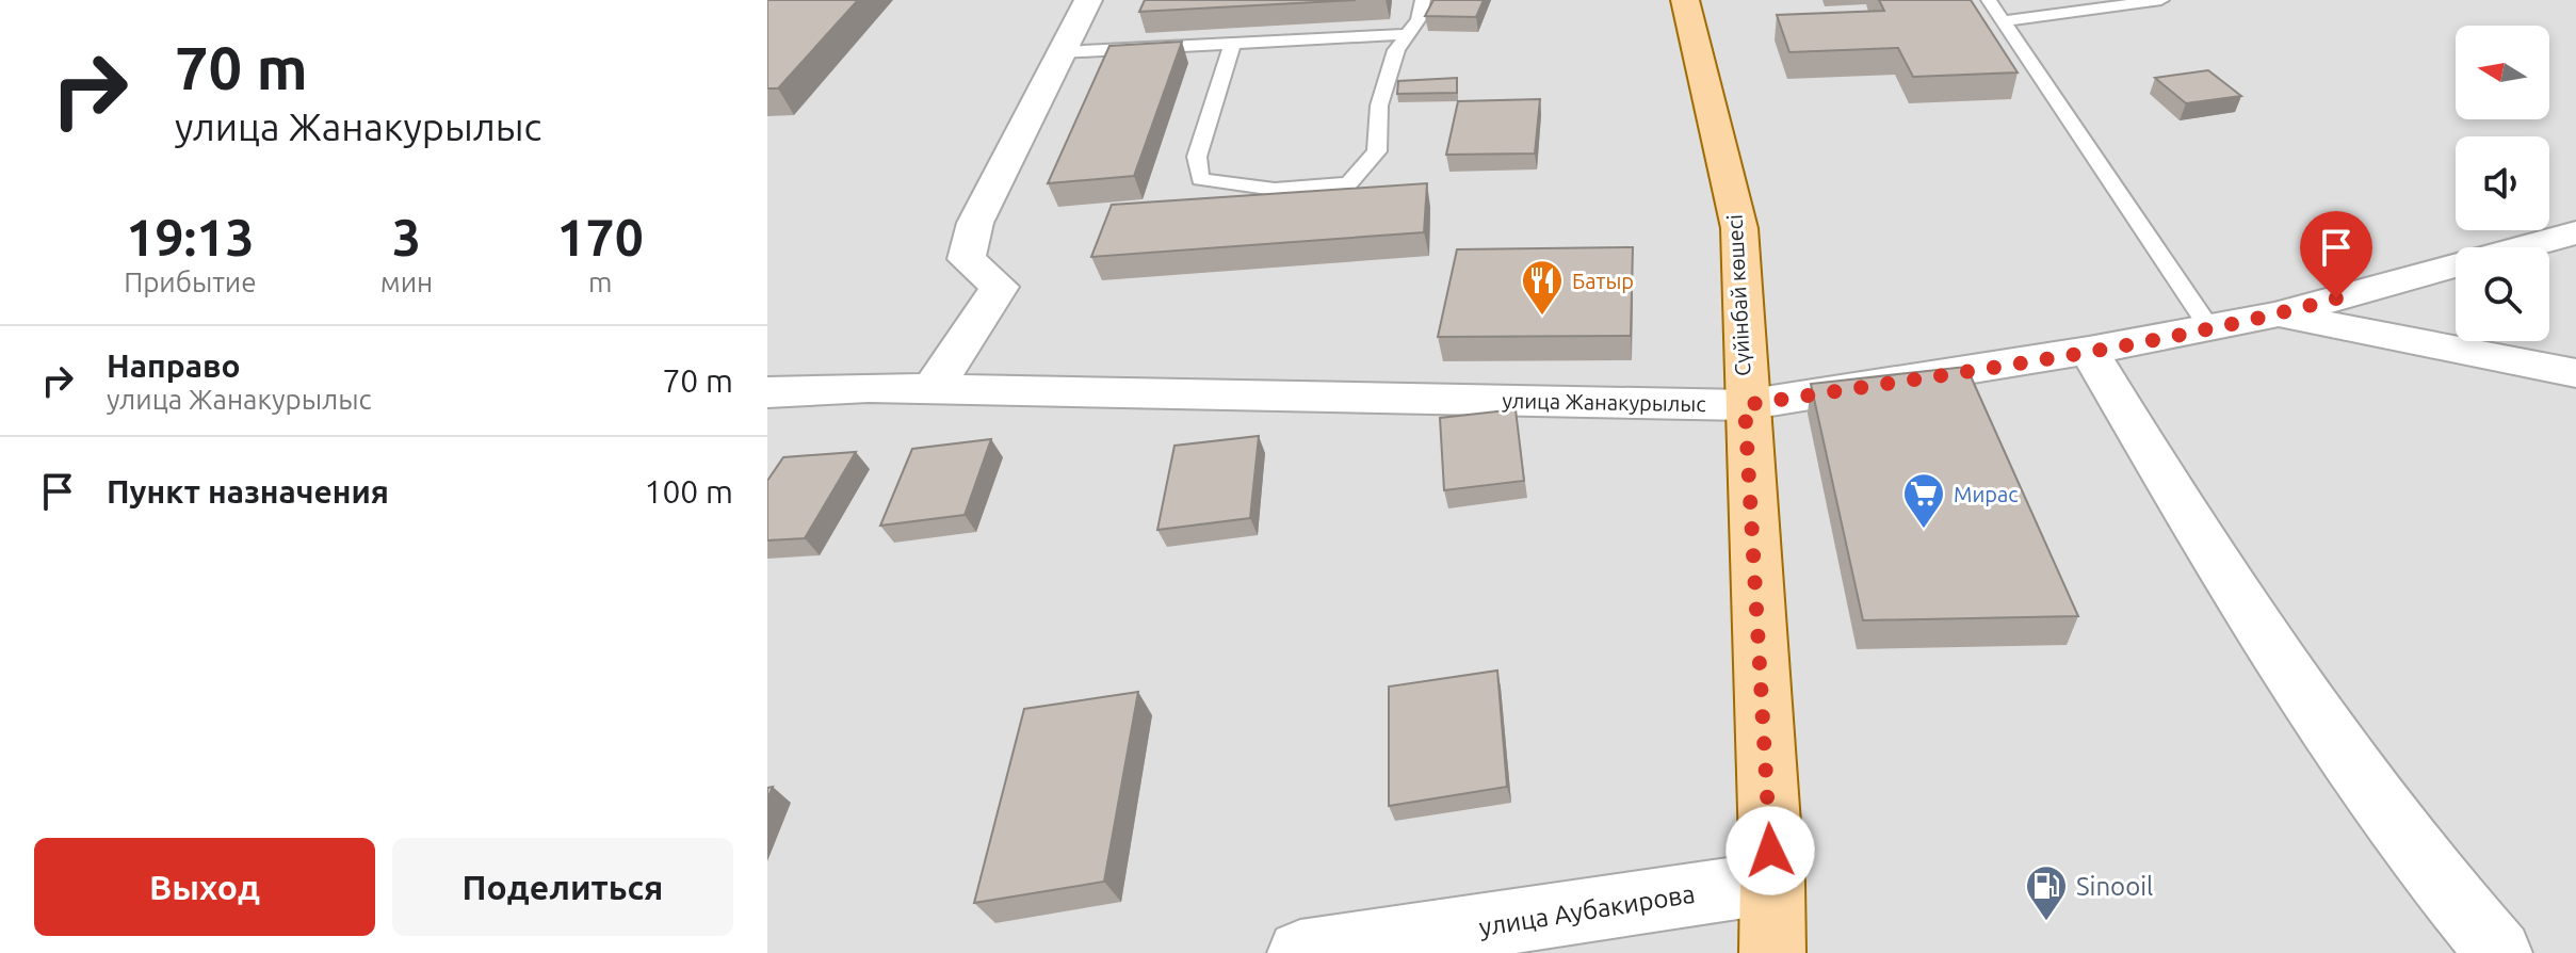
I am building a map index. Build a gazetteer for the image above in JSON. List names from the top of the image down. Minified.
{"streets":{"main road":["Сүйінбай көшесі"],"street":["улица Жанакурылыс","улица Аубакирова"]},"crossings":[["Сүйінбай көшесі","улица Жанакурылыс"],["Сүйінбай көшесі","улица Аубакирова"]],"places":{"restaurant":["Батыр"],"supermarket":["Мирас"],"fuel station":["Sinooil"]},"north":"left","page":{"turn":["70 m","улица Жанакурылыс"],"eta":["19:13","Прибытие","3","мин","170","m"],"list":[{"name":"Направо","note":"улица Жанакурылыс","value":"70 m"},{"name":"Пункт назначения","value":"100 m"}],"buttons":["Выход","Поделиться"]}}
